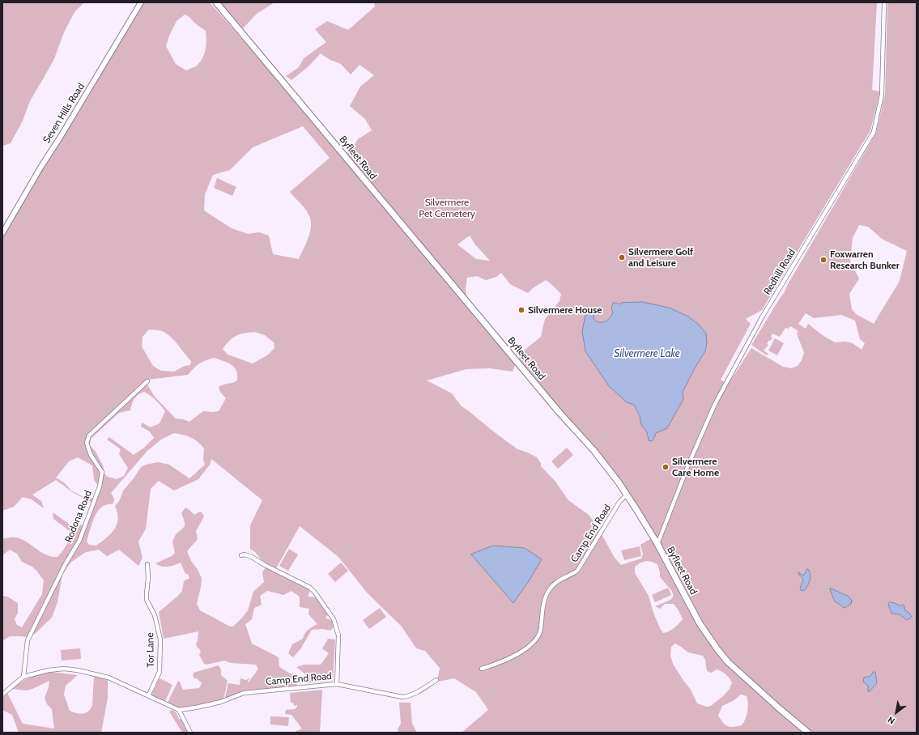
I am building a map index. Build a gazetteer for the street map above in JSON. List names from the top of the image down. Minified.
{"streets":{"main road":["Seven Hills Road","Byfleet Road"],"street":["Redhill Road","Rodona Road","Camp End Road","Tor Lane"]},"crossings":[["Byfleet Road","Redhill Road"],["Byfleet Road","Camp End Road"]],"water":["Silvermere Lake"],"parks":["Silvermere Pet Cemetery"],"places":["Silvermere Golf and Leisure","Foxwarren Research Bunker","Silvermere House","Silvermere Care Home"],"north":"bottom left"}
